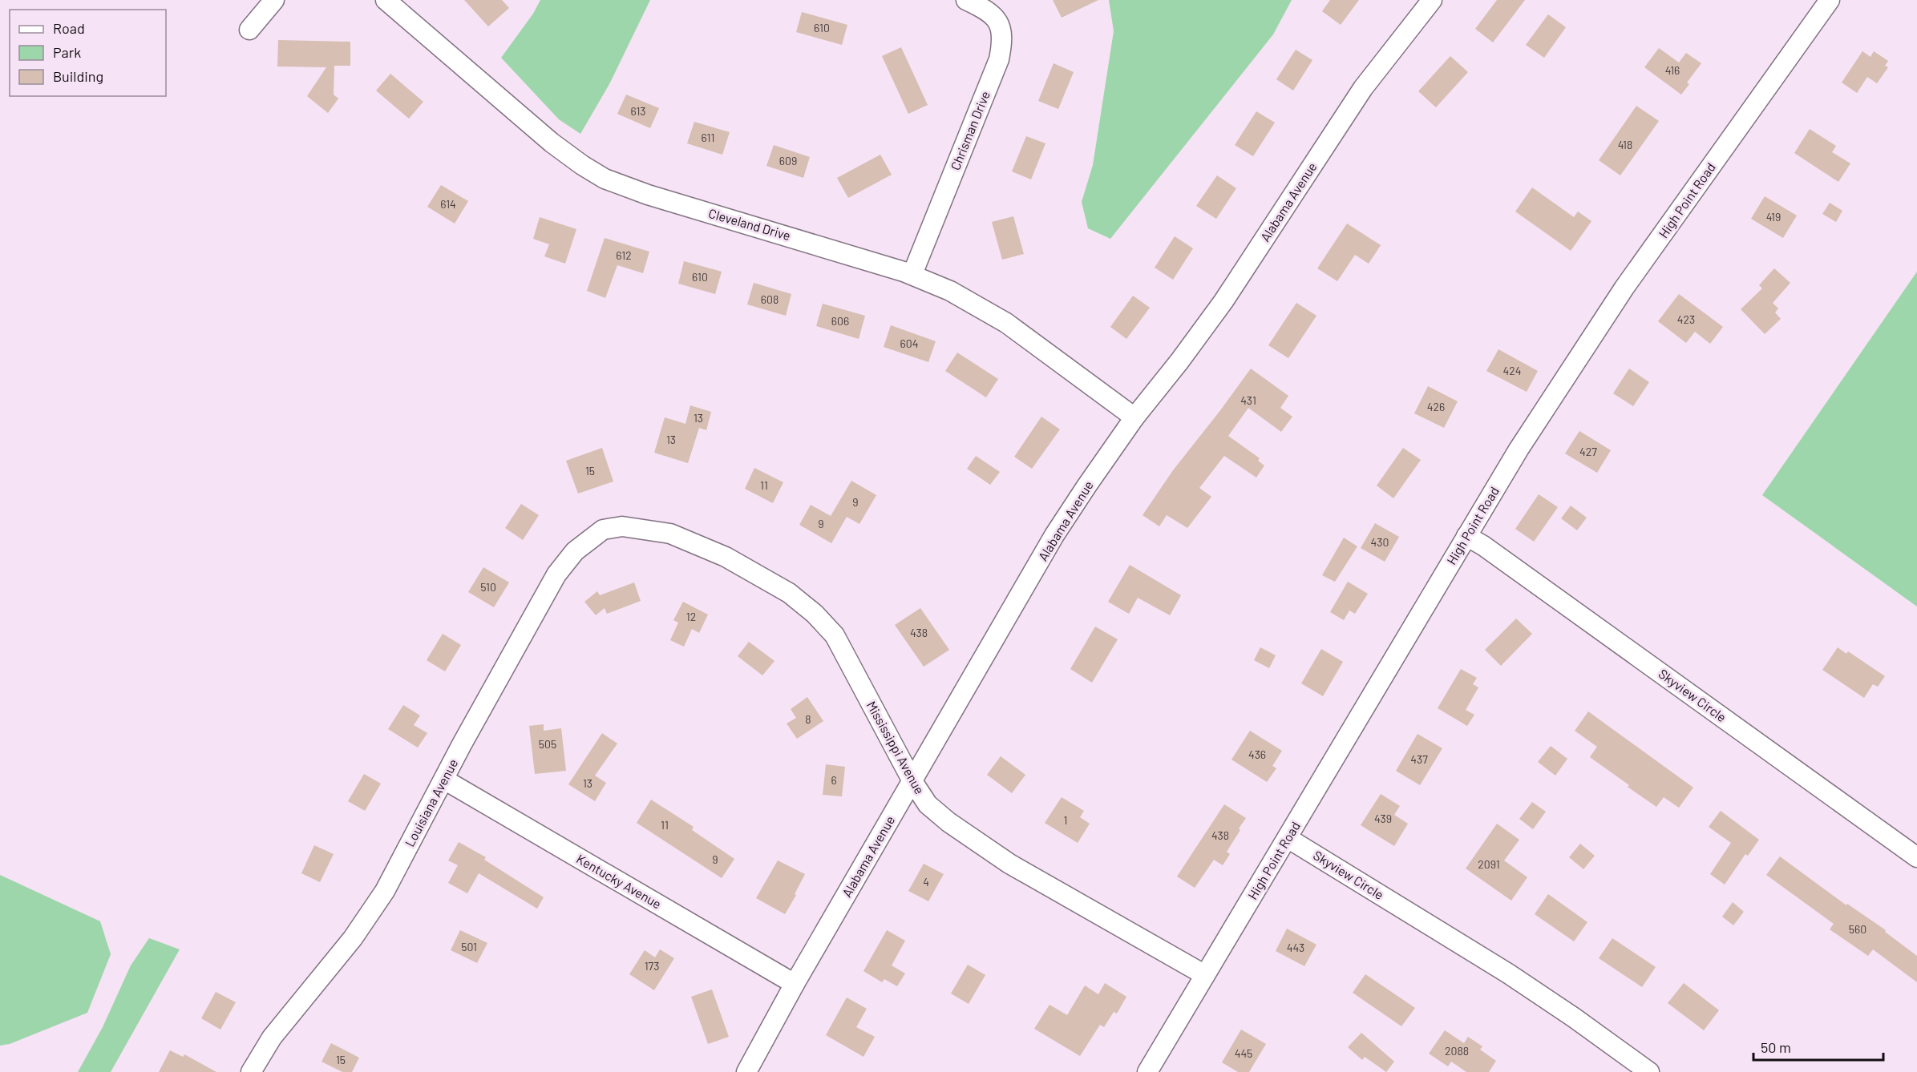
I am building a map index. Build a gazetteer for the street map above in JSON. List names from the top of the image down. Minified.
{"streets":{"street":["Chrisman Drive","High Point Road","Alabama Avenue","Cleveland Drive","Skyview Circle","Mississippi Avenue","Louisiana Avenue","Kentucky Avenue"]},"crossings":[["Chrisman Drive","Cleveland Drive"],["High Point Road","Skyview Circle"],["High Point Road","Mississippi Avenue"],["Alabama Avenue","Cleveland Drive"],["Alabama Avenue","Mississippi Avenue"],["Alabama Avenue","Kentucky Avenue"],["Mississippi Avenue","Louisiana Avenue"],["Louisiana Avenue","Kentucky Avenue"]],"house_numbers":["610","416","613","611","418","609","614","419","612","610","608","423","606","604","424","431","426","13","13","427","15","11","9","9","430","510","12","438","8","505","436","437","6","13","439","1","11","438","9","2091","4","560","501","443","173","2088","445","15"],"legend":["Road","Park","Building"],"scale_bar":"50 m"}
